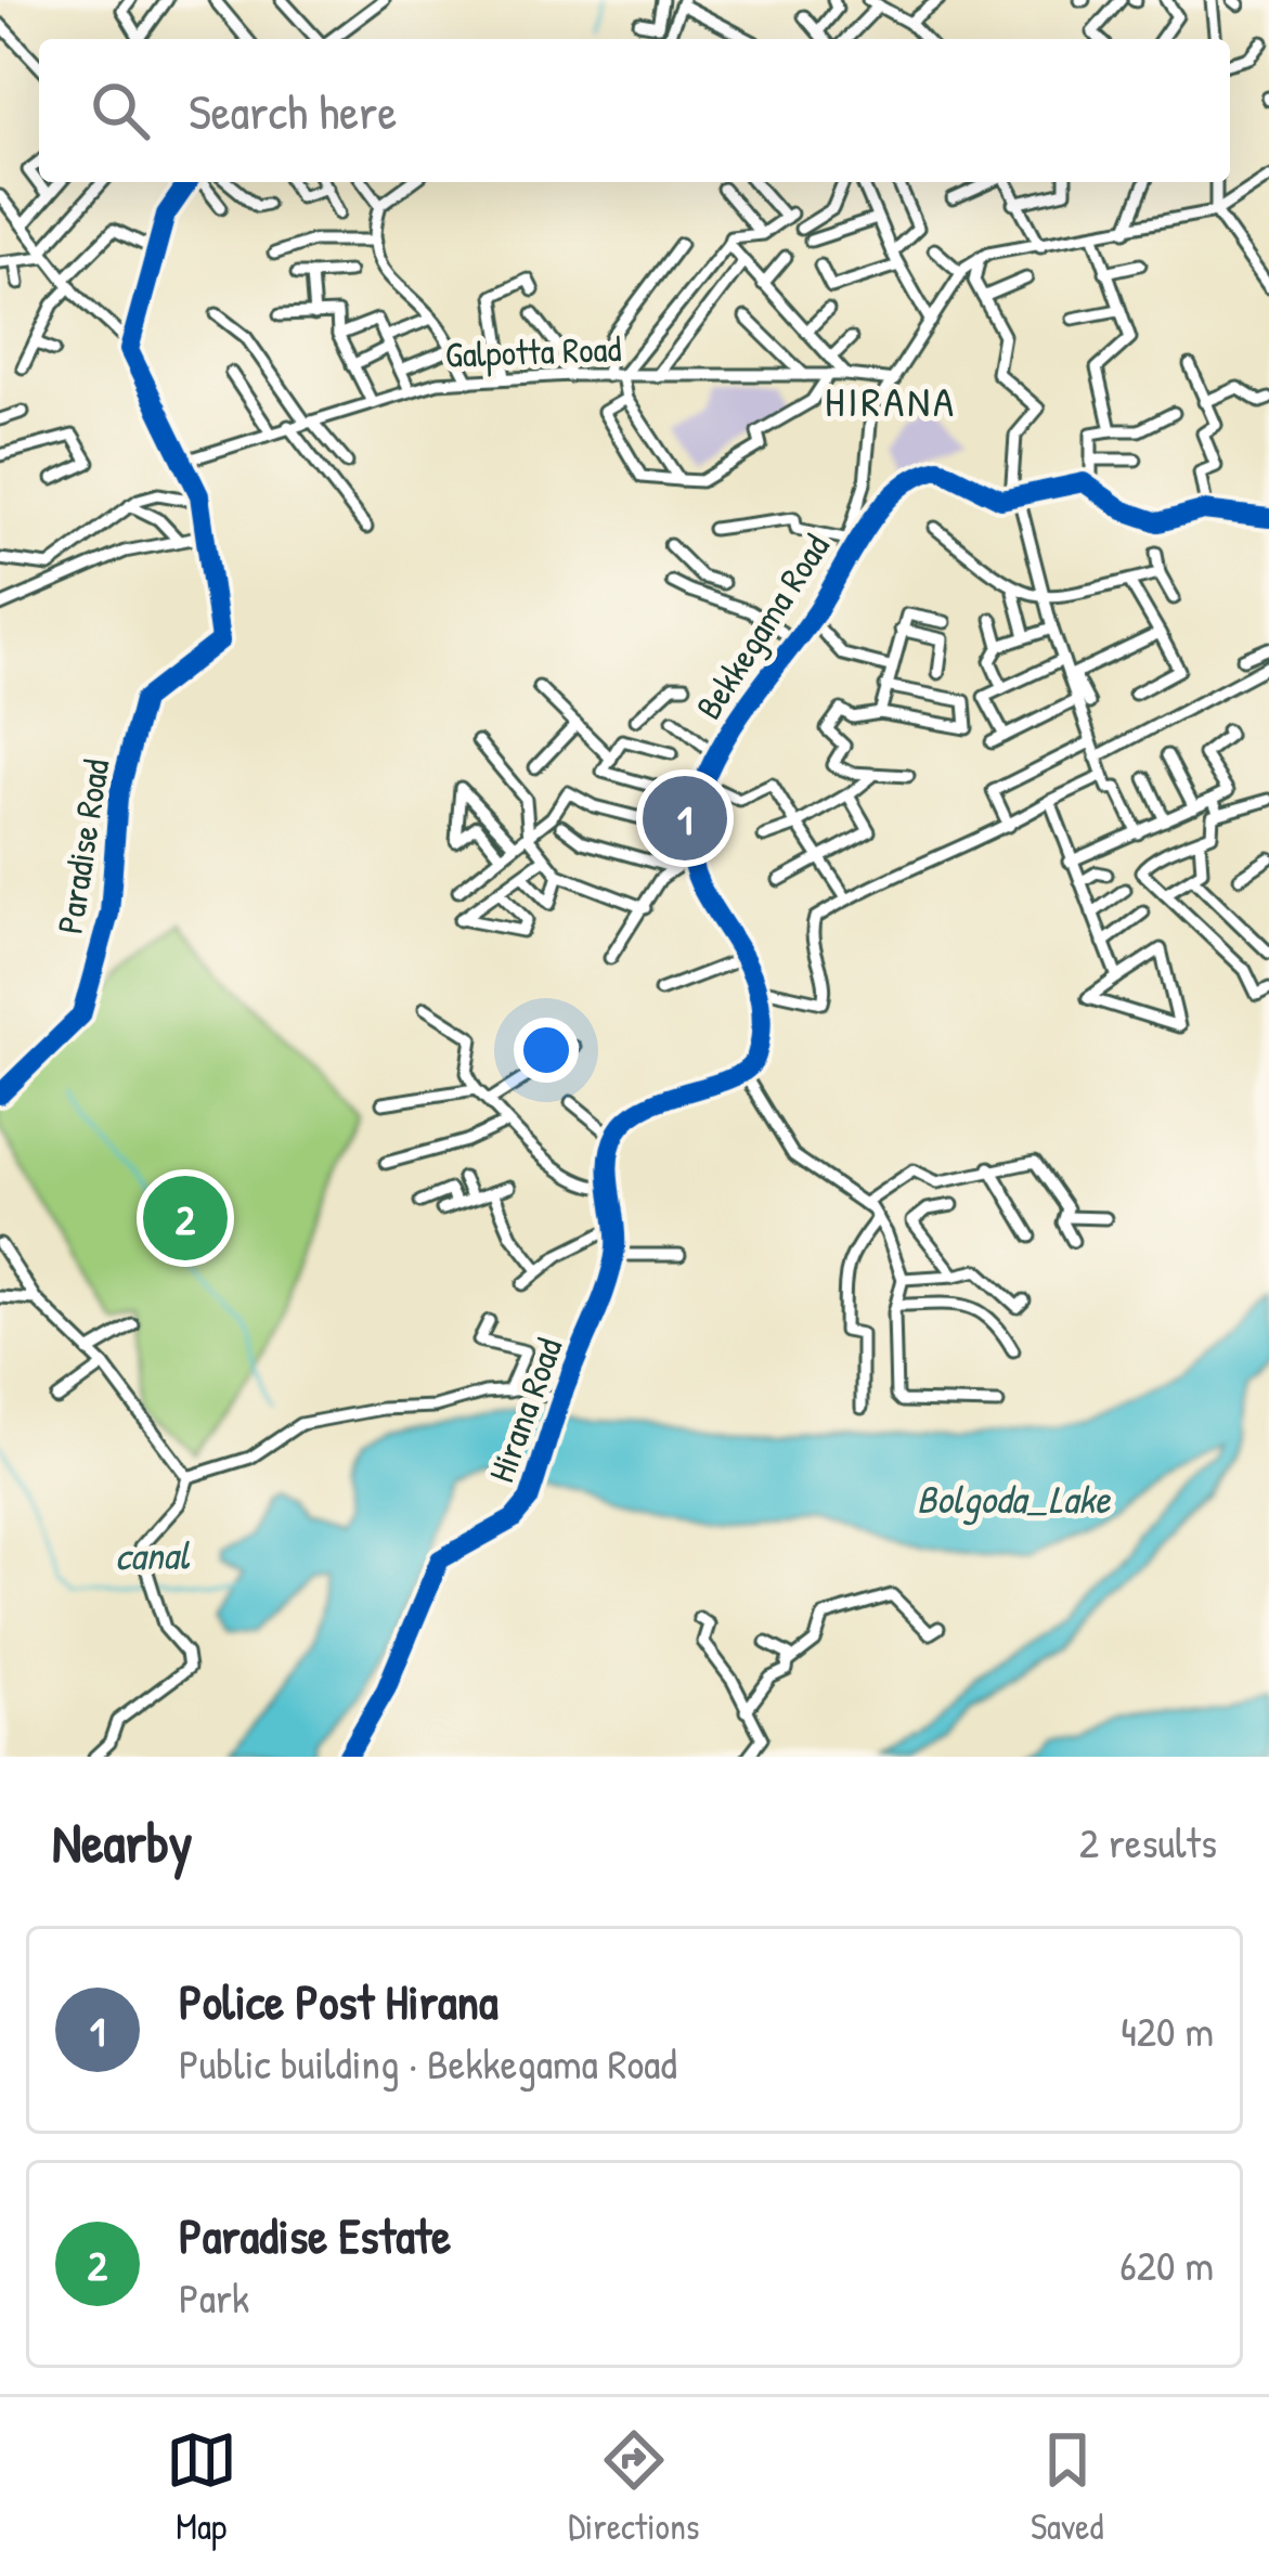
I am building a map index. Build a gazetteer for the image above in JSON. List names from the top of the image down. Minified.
{"streets":{"street":["Galpotta Road","Bekkegama Road","Paradise Road","Hirana Road"]},"crossings":[["Galpotta Road","Paradise Road"]],"districts":["HIRANA"],"water":["Bolgoda_Lake","canal"],"page":{"search":"Search here","pins":["1","2"],"heading":["Nearby","2 results"],"list":[{"mark":"1","name":"Police Post Hirana","note":"Public building · Bekkegama Road","value":"420 m"},{"mark":"2","name":"Paradise Estate","note":"Park","value":"620 m"}],"nav":["Map","Directions","Saved"]}}
